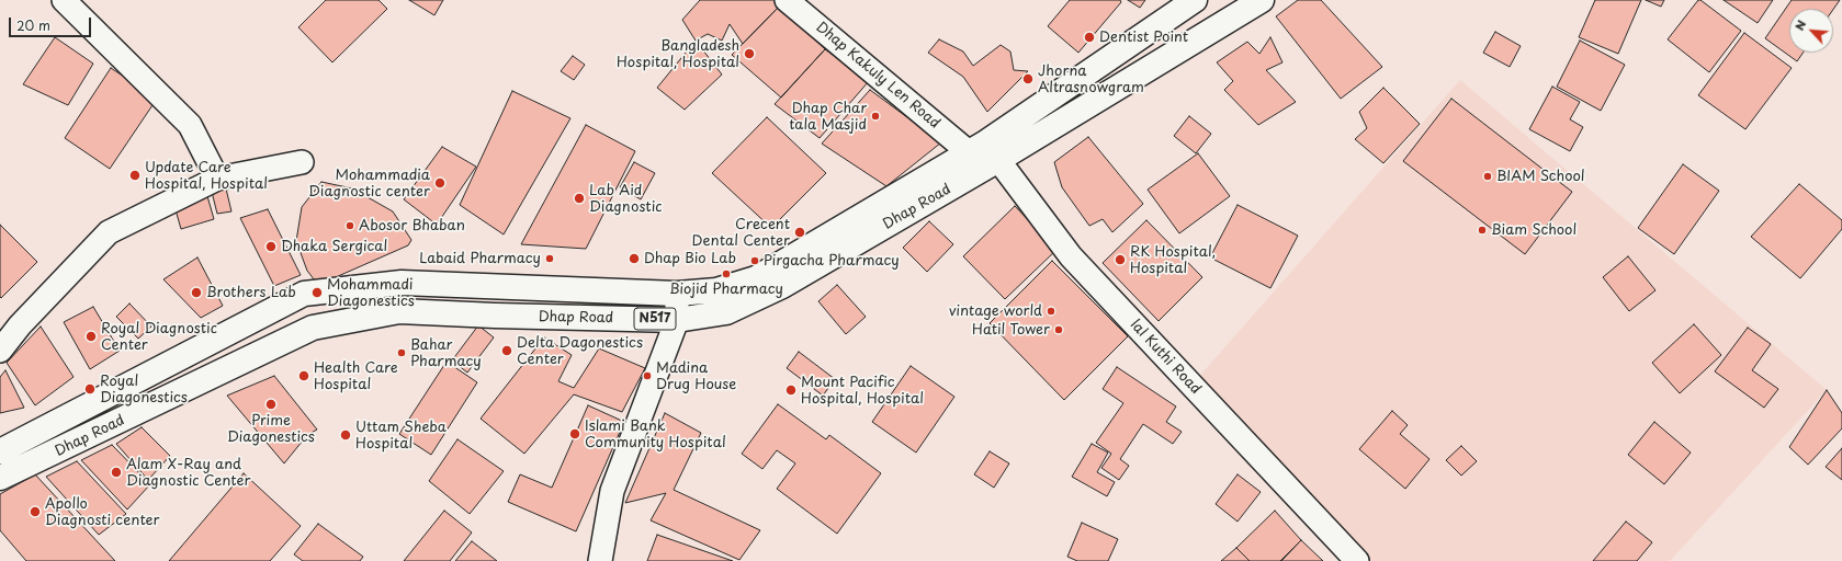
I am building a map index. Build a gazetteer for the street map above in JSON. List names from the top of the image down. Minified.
{"streets":{"highway":["Dhap Road","N517"],"street":["Dhap Kakuly Len Road","lal Kuthi Road"]},"crossings":[["Dhap Kakuly Len Road","Dhap Road"],["Dhap Kakuly Len Road","lal Kuthi Road"],["Dhap Road","lal Kuthi Road"]],"places":["Dentist Point","Bangladesh Hospital, Hospital","Jhorna Altrasnowgram","Dhap Char tala Masjid","Update Care Hospital, Hospital","BIAM School","Mohammadia Diagnostic center","Lab Aid Diagnostic","Abosor Bhaban","Biam School","Crecent Dental Center","Dhaka Sergical","Labaid Pharmacy","Dhap Bio Lab","RK Hospital, Hospital","Pirgacha Pharmacy","Biojid Pharmacy","Brothers Lab","Mohammadi Diagonestics","vintage world","Hatil Tower","Royal Diagnostic Center","Delta Dagonestics Center","Bahar Pharmacy","Health Care Hospital","Madina Drug House","Royal Diagonestics","Mount Pacific Hospital, Hospital","Prime Diagonestics","Islami Bank Community Hospital","Uttam Sheba Hospital","Alam X-Ray and Diagnostic Center","Apollo Diagnosti center"],"scale_bar":"20 m","north":"top left"}
